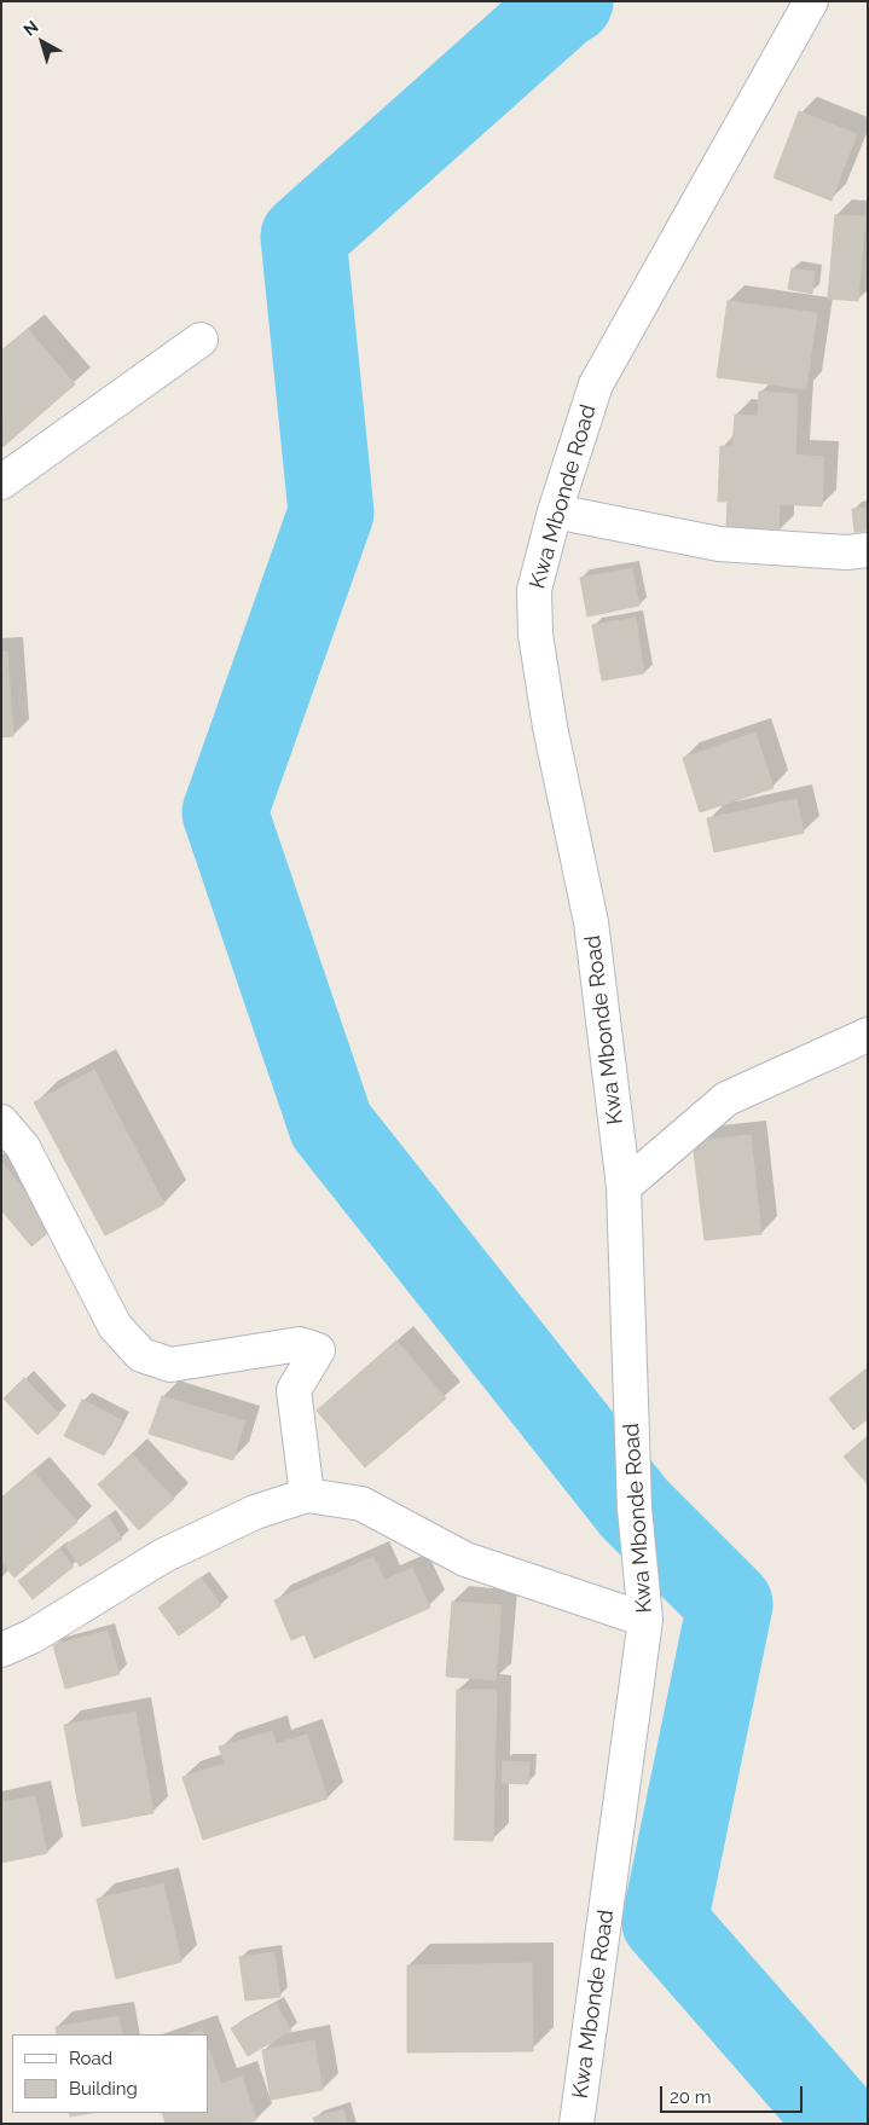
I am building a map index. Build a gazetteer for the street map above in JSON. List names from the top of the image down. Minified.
{"streets":{"street":["Kwa Mbonde Road"]},"legend":["Road","Building"],"scale_bar":"20 m","north":"top left"}
